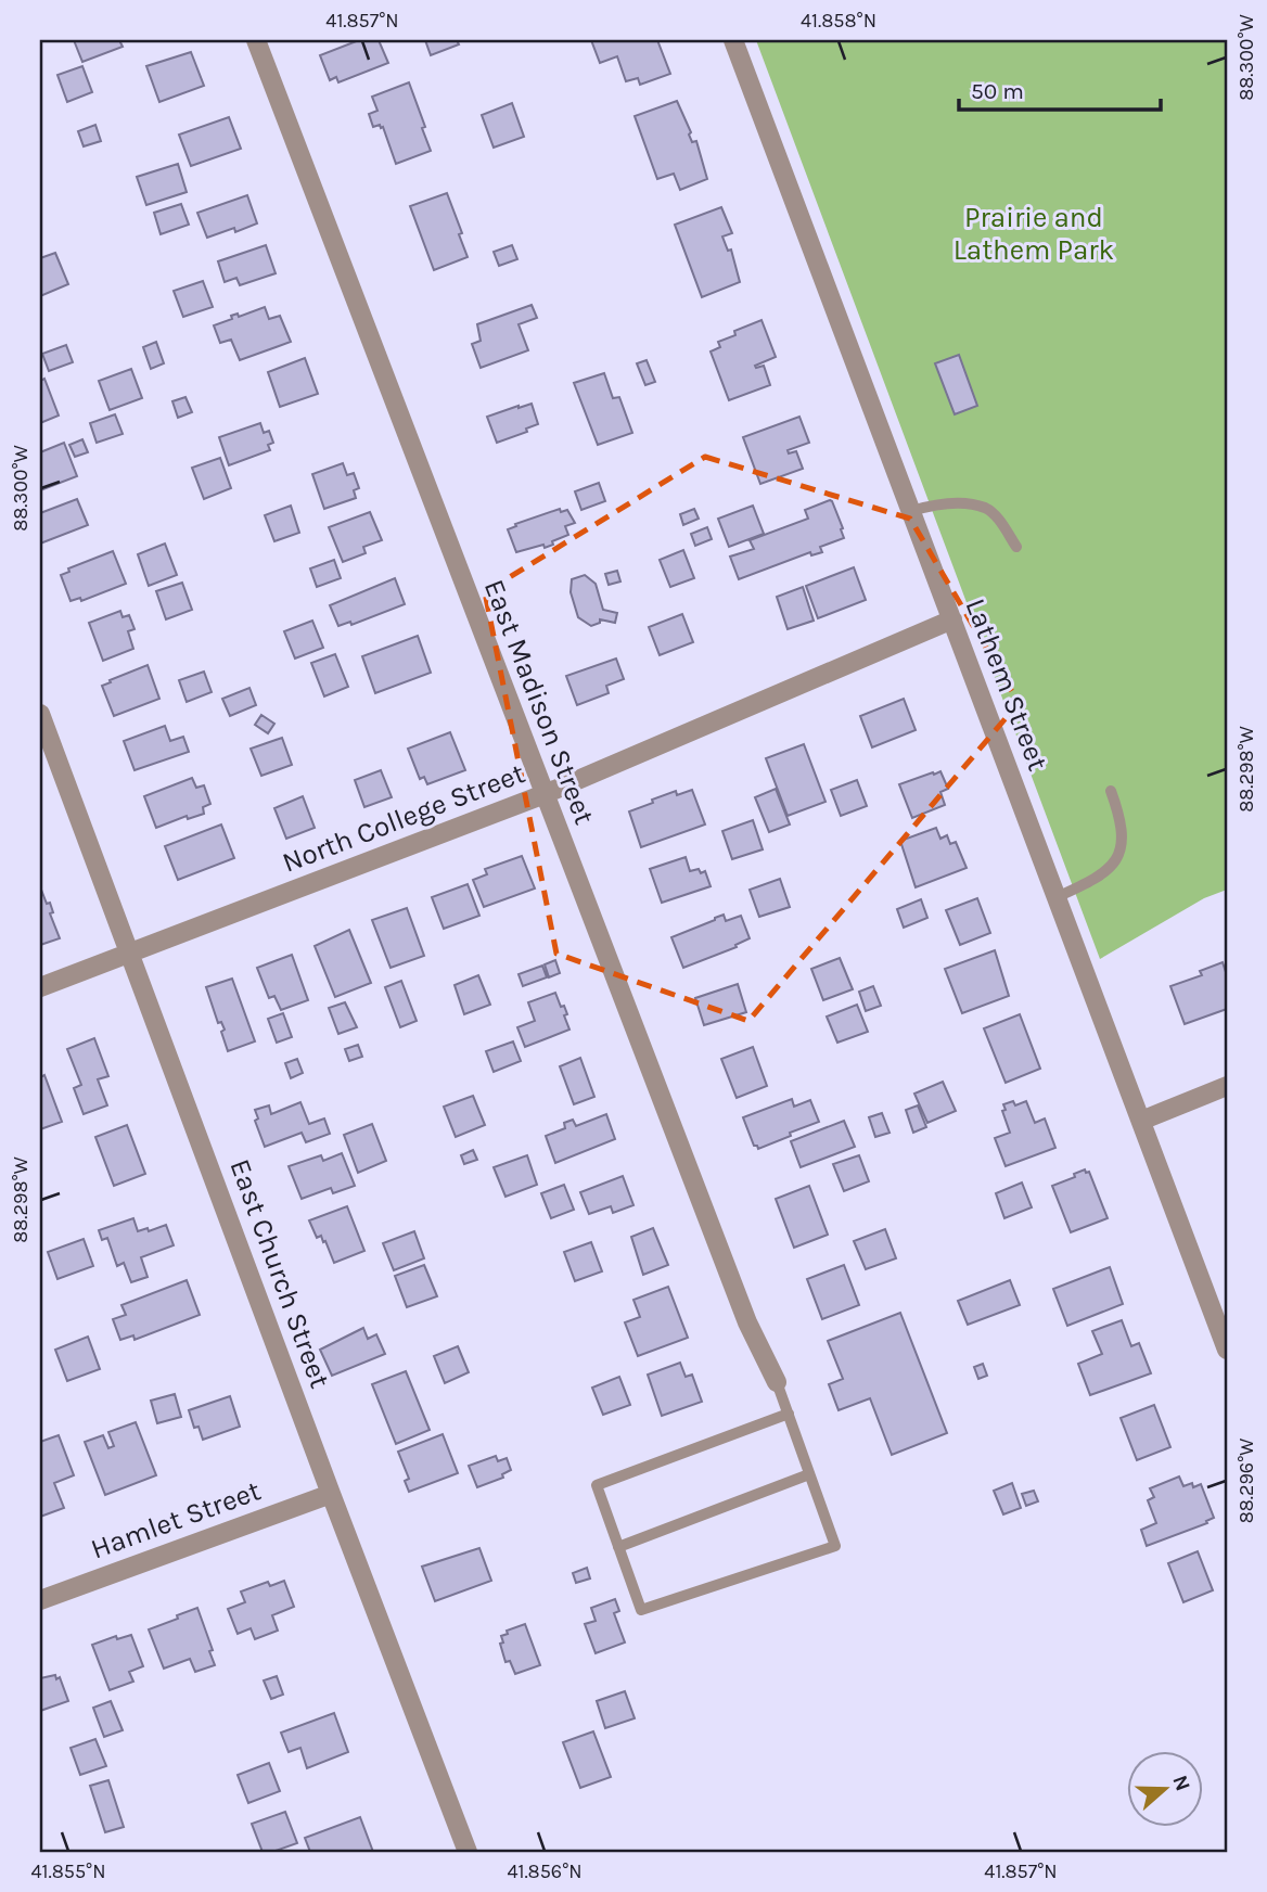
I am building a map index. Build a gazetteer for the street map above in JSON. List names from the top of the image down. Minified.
{"streets":{"street":["Lathem Street","East Madison Street","North College Street","East Church Street","Hamlet Street"]},"crossings":[["Lathem Street","North College Street"],["East Madison Street","North College Street"],["North College Street","East Church Street"],["East Church Street","Hamlet Street"]],"parks":["Prairie and Lathem Park"],"scale_bar":"50 m","north":"right","coordinates":["41.857°N","41.858°N","88.300°W","88.298°W","88.296°W","41.855°N","41.856°N"]}
